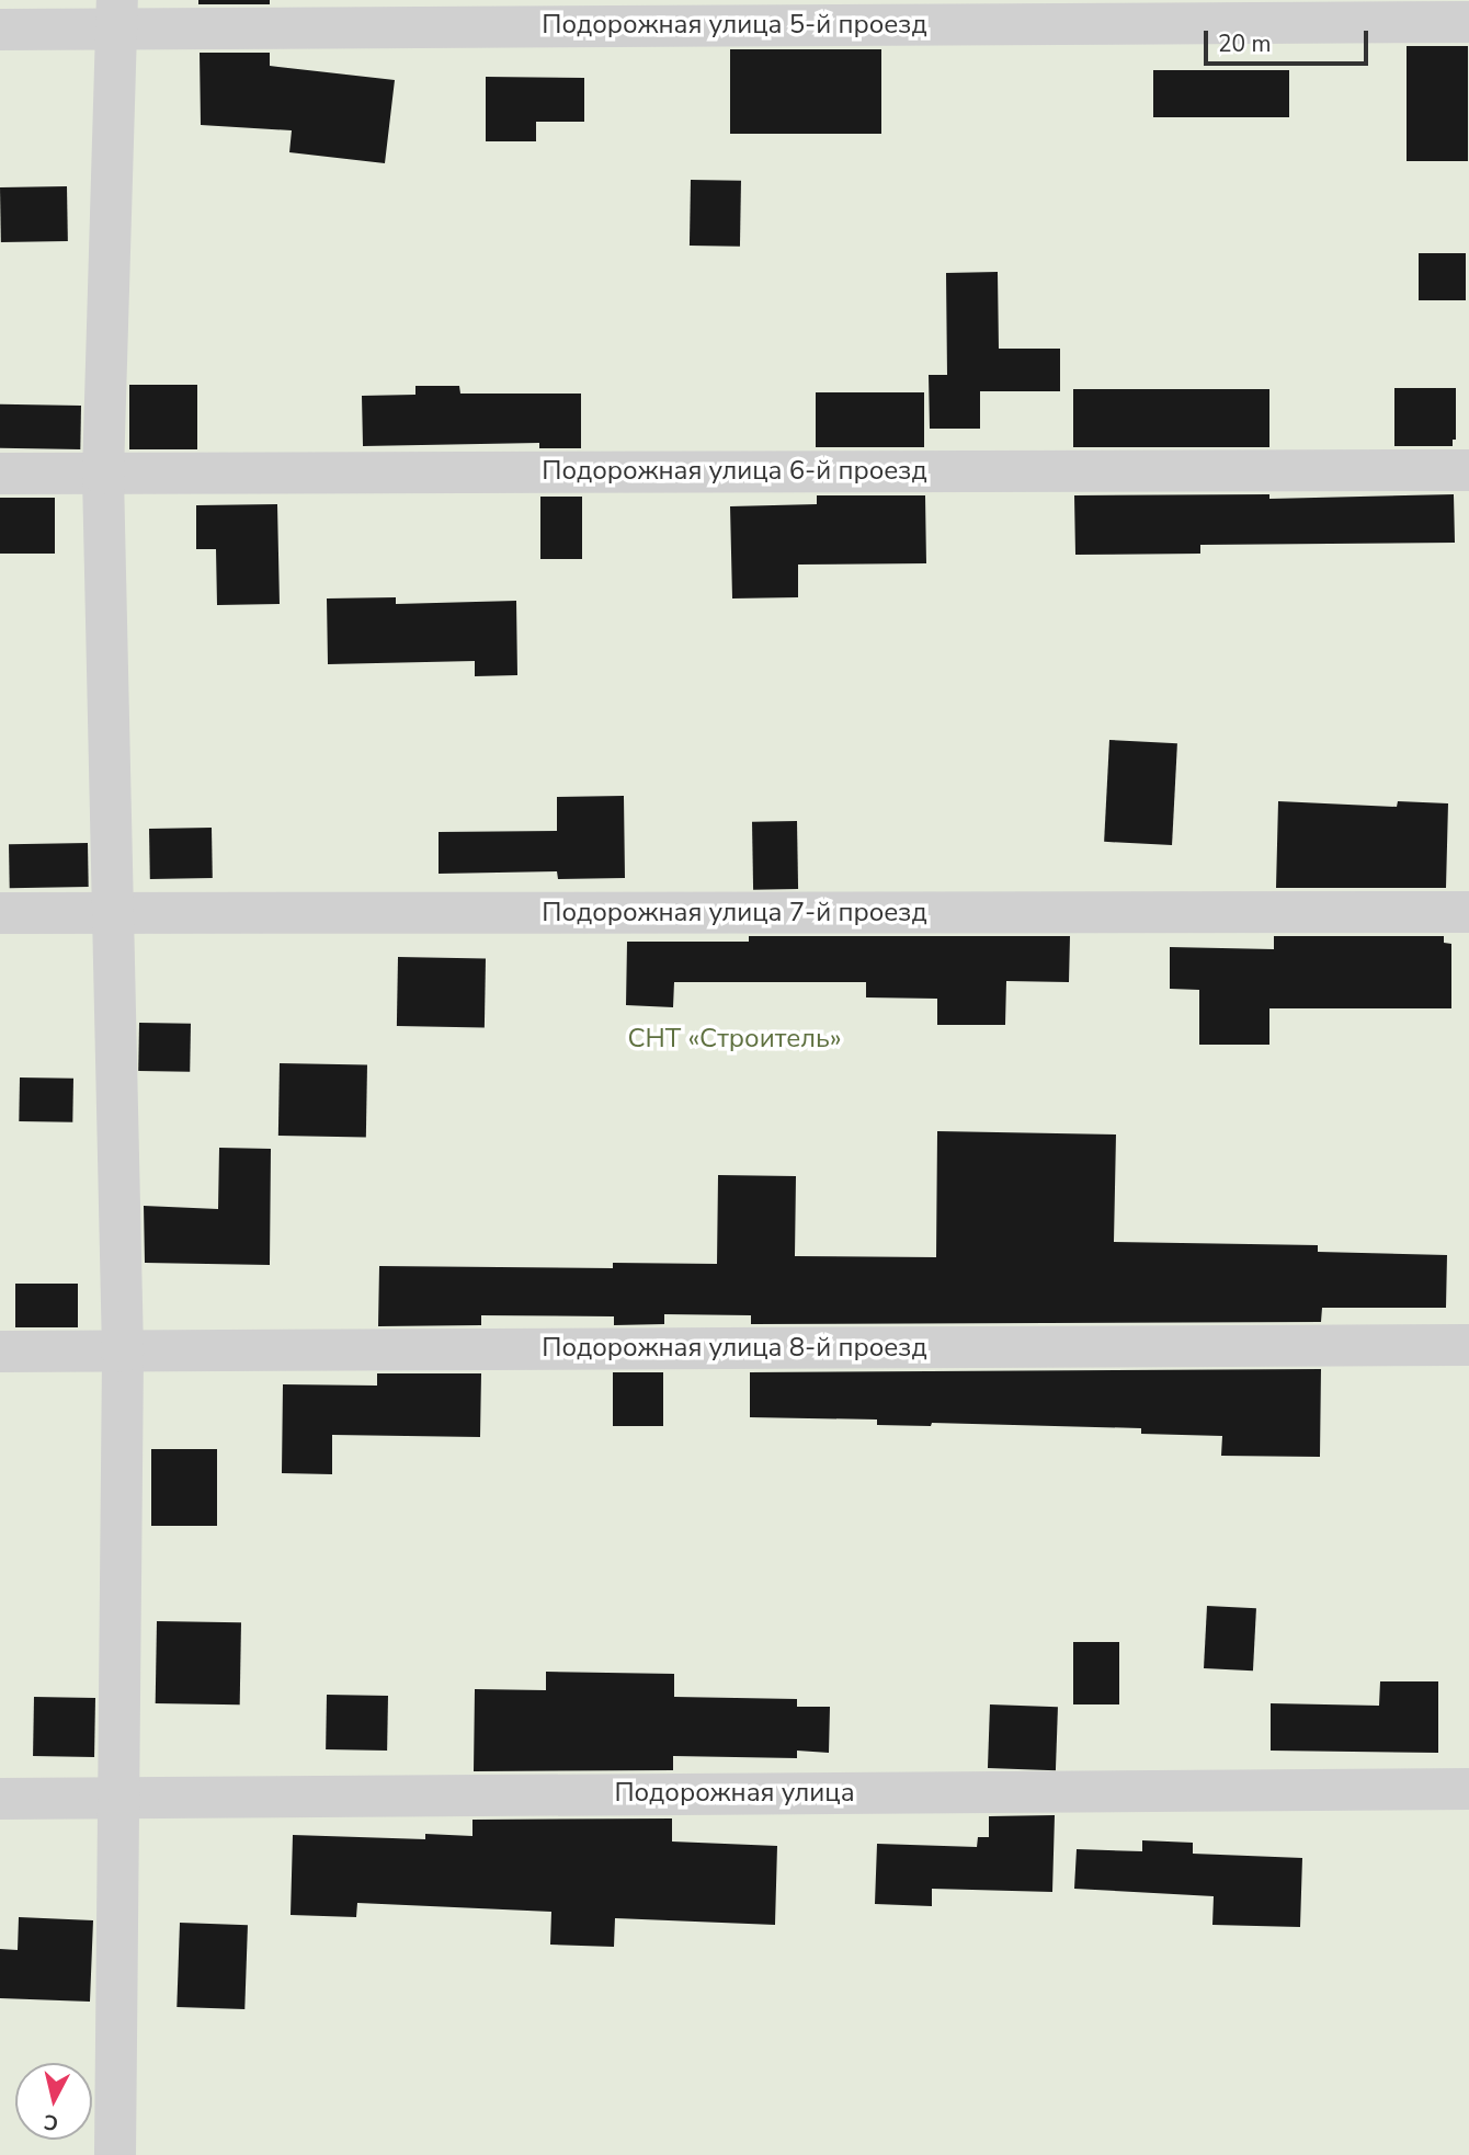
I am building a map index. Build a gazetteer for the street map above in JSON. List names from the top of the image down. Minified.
{"streets":{"street":["Подорожная улица 5-й проезд","Подорожная улица 6-й проезд","Подорожная улица 7-й проезд","Подорожная улица 8-й проезд","Подорожная улица"]},"parks":["СНТ «Строитель»"],"scale_bar":"20 m","north":"bottom"}
